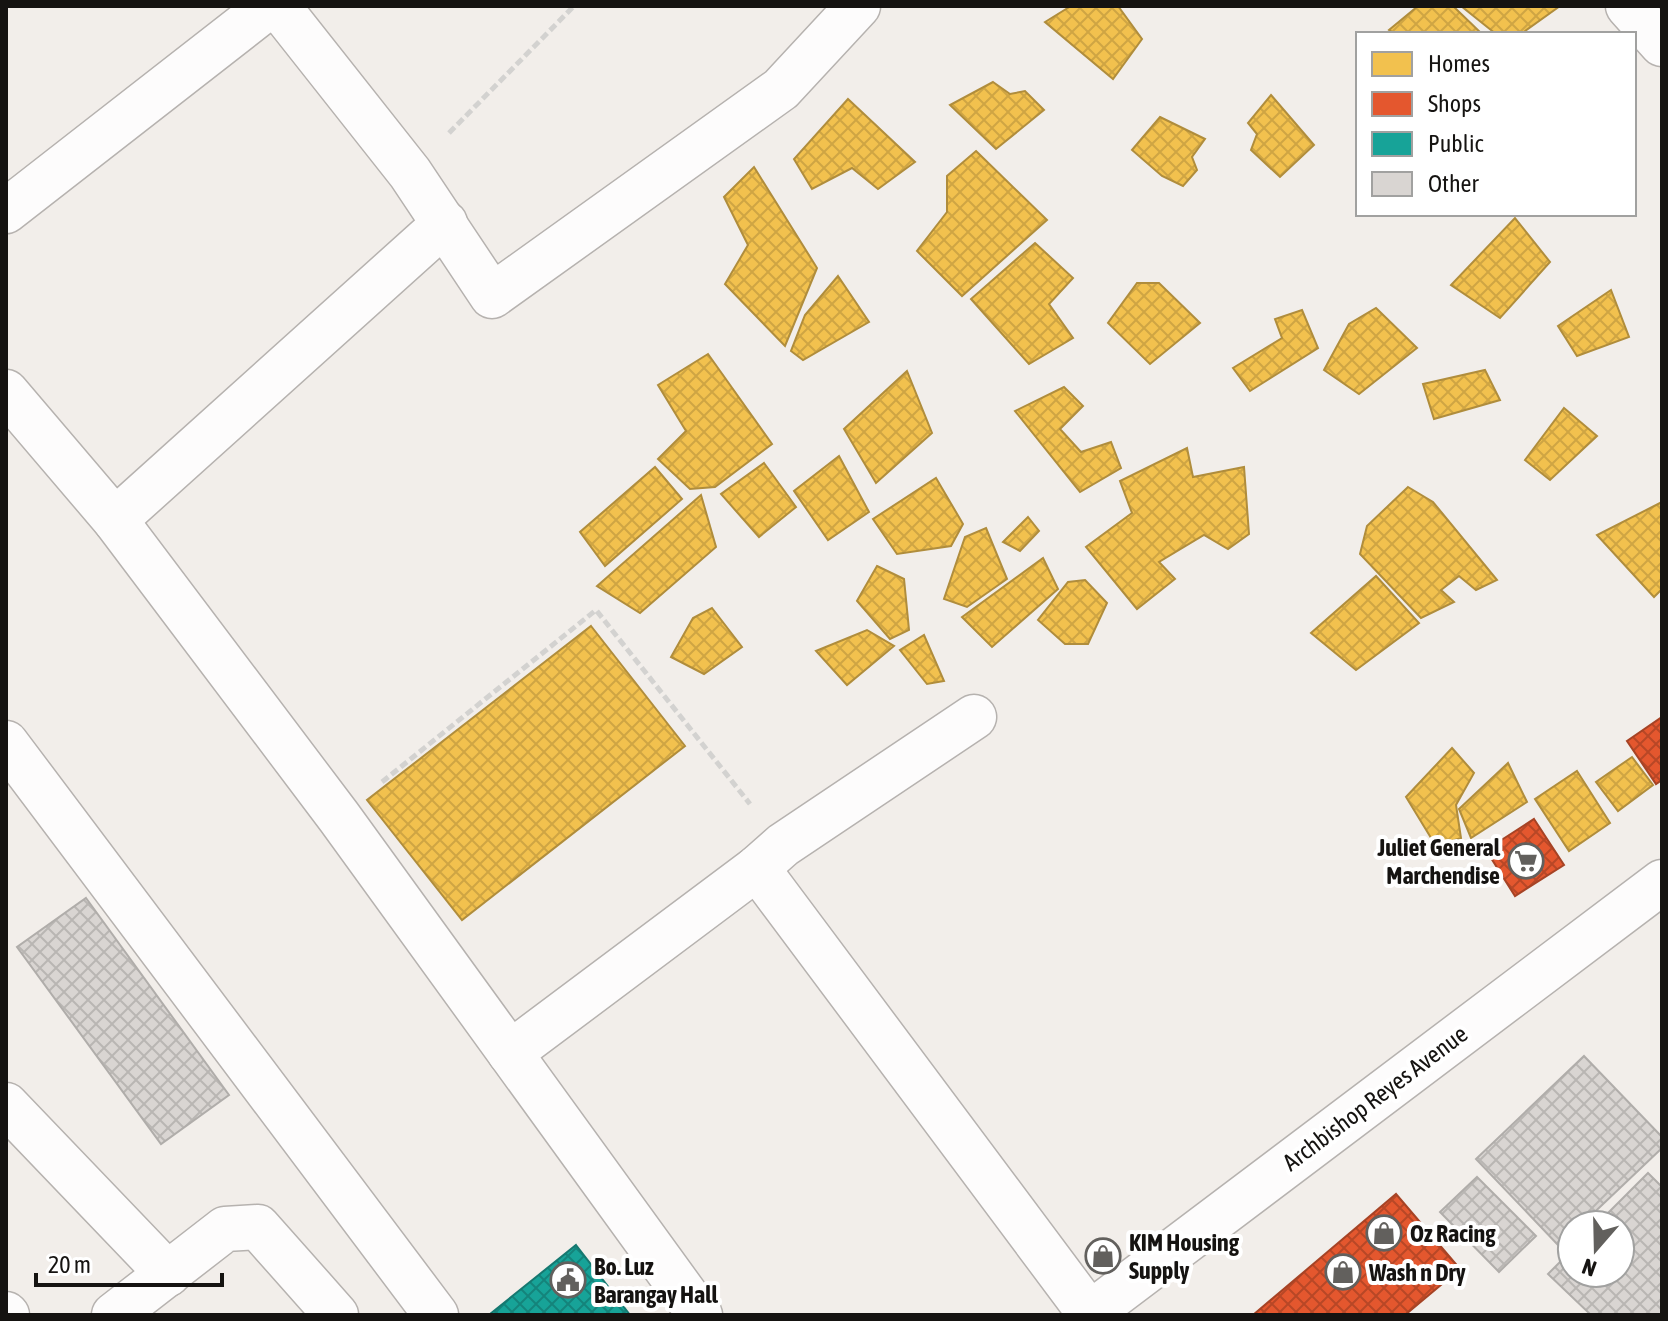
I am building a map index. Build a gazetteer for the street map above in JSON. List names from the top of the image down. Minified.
{"streets":{"main road":["Archbishop Reyes Avenue"]},"places":{"supermarket":["Juliet General Marchendise"],"shop":["Oz Racing","KIM Housing Supply","Wash n Dry"],"public building":["Bo. Luz Barangay Hall"]},"legend":["Homes","Shops","Public","Other"],"scale_bar":"20 m","north":"bottom"}
